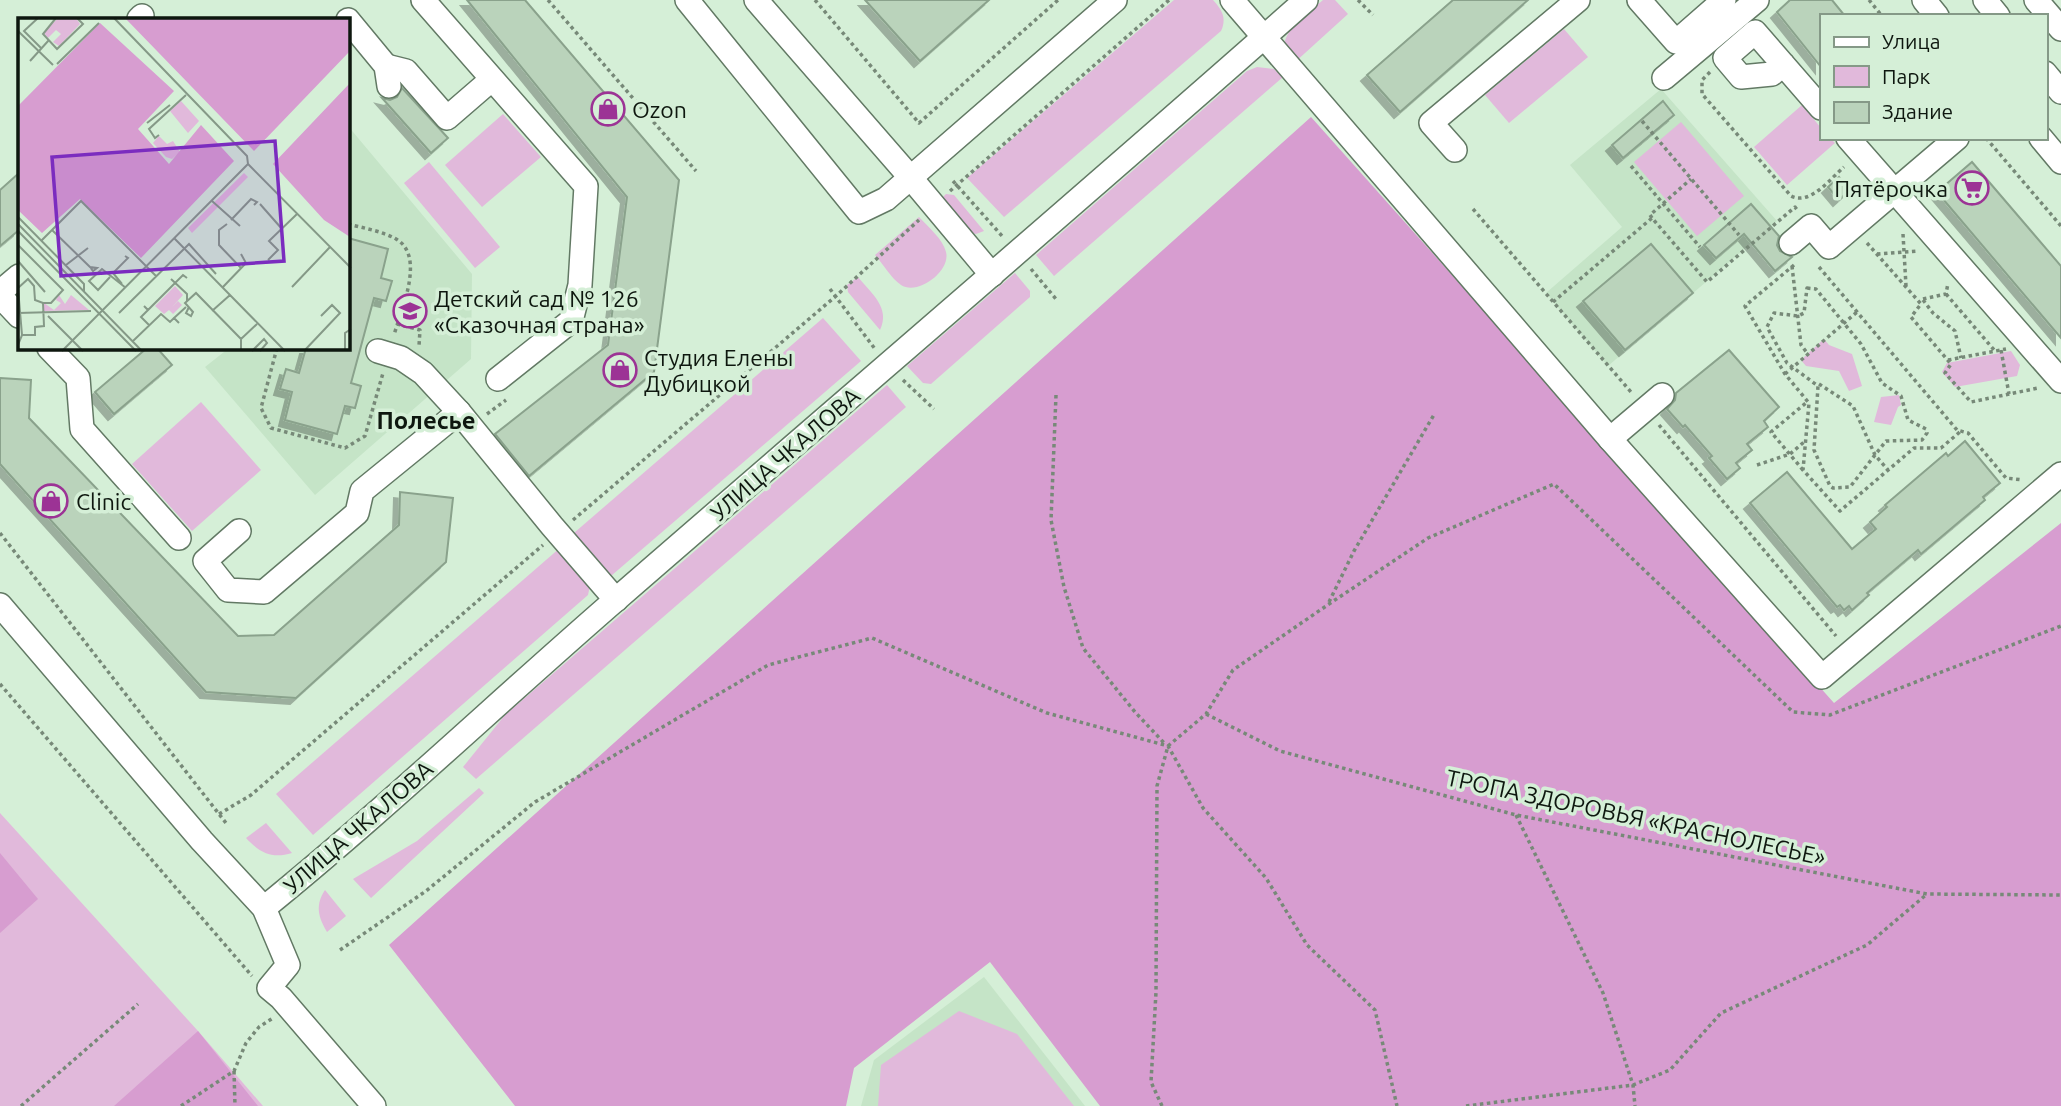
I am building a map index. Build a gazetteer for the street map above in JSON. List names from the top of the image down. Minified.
{"streets":{"street":["УЛИЦА ЧКАЛОВА"],"path":["ТРОПА ЗДОРОВЬЯ «КРАСНОЛЕСЬЕ»"]},"districts":["Полесье"],"places":{"shop":["Ozon","Студия Елены Дубицкой","Clinic"],"supermarket":["Пятёрочка"],"school or university":["Детский сад № 126 «Сказочная страна»"]},"legend":["Улица","Парк","Здание"]}
